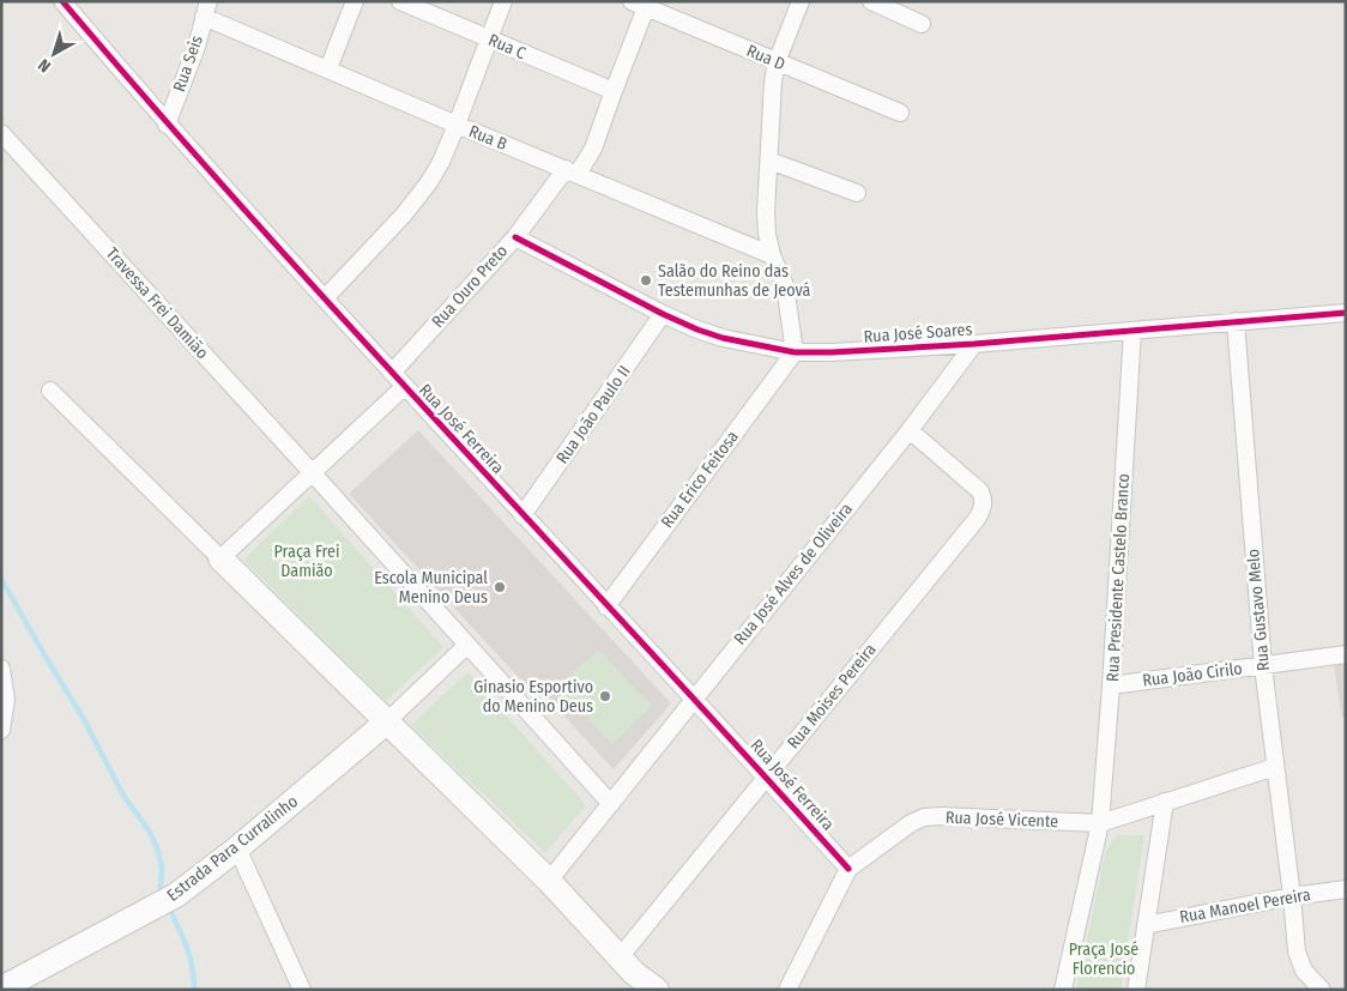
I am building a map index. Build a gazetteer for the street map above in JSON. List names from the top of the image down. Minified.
{"streets":{"street":["Rua C","Rua D","Rua Seis","Rua B","Rua Ouro Preto","Travessa Frei Damião","Rua José Soares","Rua João Paulo II","Rua José Ferreira","Rua Erico Feitosa","Rua José Alves de Oliveira","Rua Presidente Castelo Branco","Rua Gustavo Melo","Rua João Cirilo","Rua Moises Pereira","Rua José Vicente","Estrada Para Curralinho","Rua Manoel Pereira"]},"crossings":[["Rua C","Rua Ouro Preto"],["Rua D","Rua Ouro Preto"],["Rua Seis","Rua B"],["Rua Seis","Rua José Ferreira"],["Rua B","Rua Ouro Preto"],["Rua Ouro Preto","Rua José Soares"],["Rua Ouro Preto","Rua José Ferreira"],["Rua José Soares","Rua João Paulo II"],["Rua José Soares","Rua Erico Feitosa"],["Rua José Soares","Rua José Alves de Oliveira"],["Rua José Soares","Rua Presidente Castelo Branco"],["Rua José Soares","Rua Gustavo Melo"],["Rua João Paulo II","Rua José Ferreira"],["Rua José Ferreira","Rua Erico Feitosa"],["Rua José Ferreira","Rua José Alves de Oliveira"],["Rua José Ferreira","Rua Moises Pereira"],["Rua José Ferreira","Rua José Vicente"],["Rua José Alves de Oliveira","Rua Moises Pereira"],["Rua Presidente Castelo Branco","Rua João Cirilo"],["Rua Presidente Castelo Branco","Rua José Vicente"],["Rua Gustavo Melo","Rua João Cirilo"],["Rua Gustavo Melo","Rua Manoel Pereira"]],"parks":["Praça Frei Damião","Praça José Florencio"],"places":["Salão do Reino das Testemunhas de Jeová","Escola Municipal Menino Deus","Ginasio Esportivo do Menino Deus"],"north":"bottom left"}
